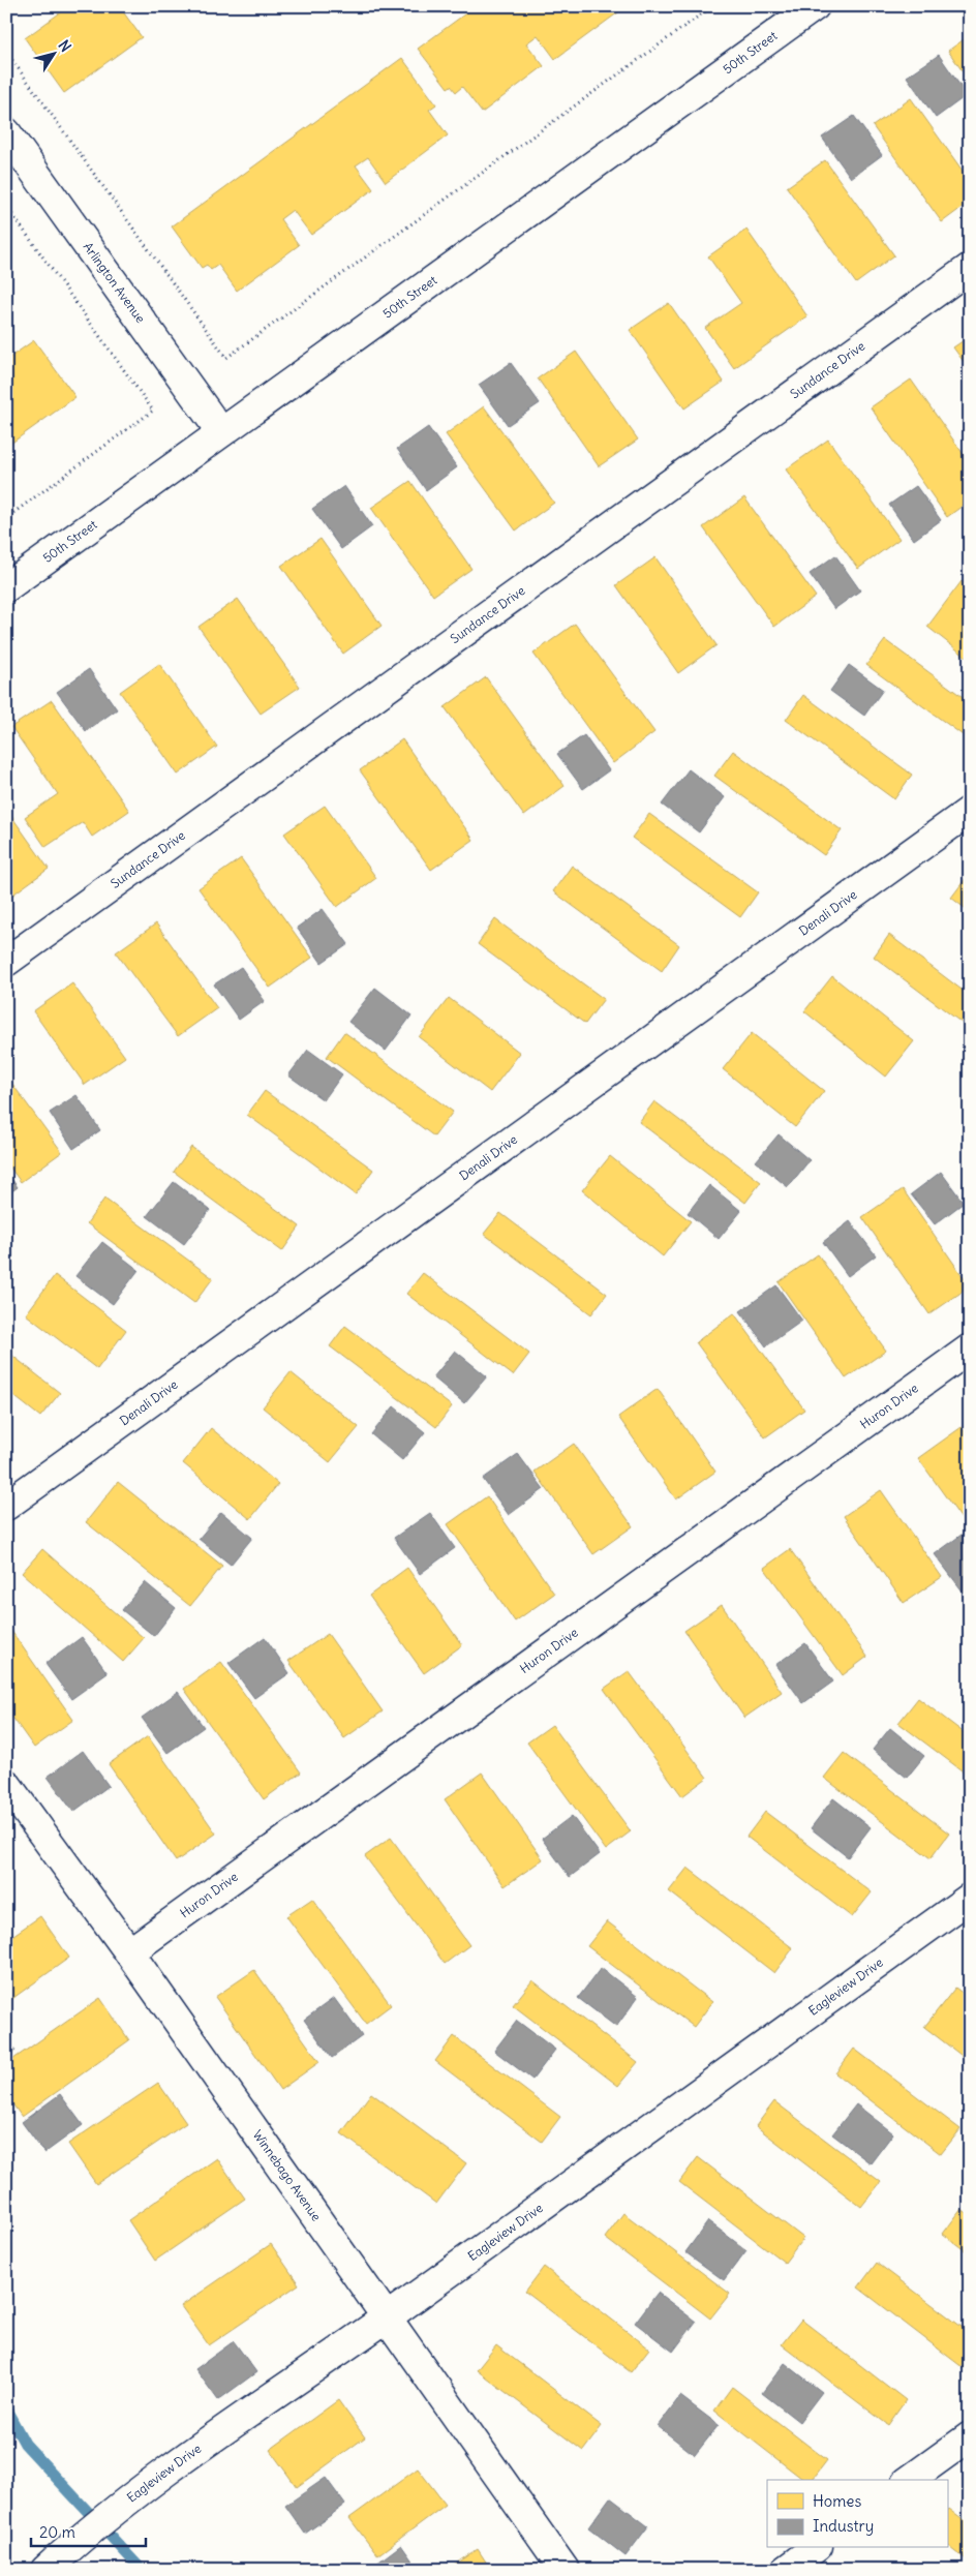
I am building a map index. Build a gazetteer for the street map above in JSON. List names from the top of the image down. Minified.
{"streets":{"street":["50th Street","Arlington Avenue","Sundance Drive","Denali Drive","Huron Drive","Eagleview Drive","Winnebago Avenue"]},"crossings":[["50th Street","Arlington Avenue"],["Huron Drive","Winnebago Avenue"],["Eagleview Drive","Winnebago Avenue"]],"legend":["Homes","Industry"],"scale_bar":"20 m","north":"top right"}
